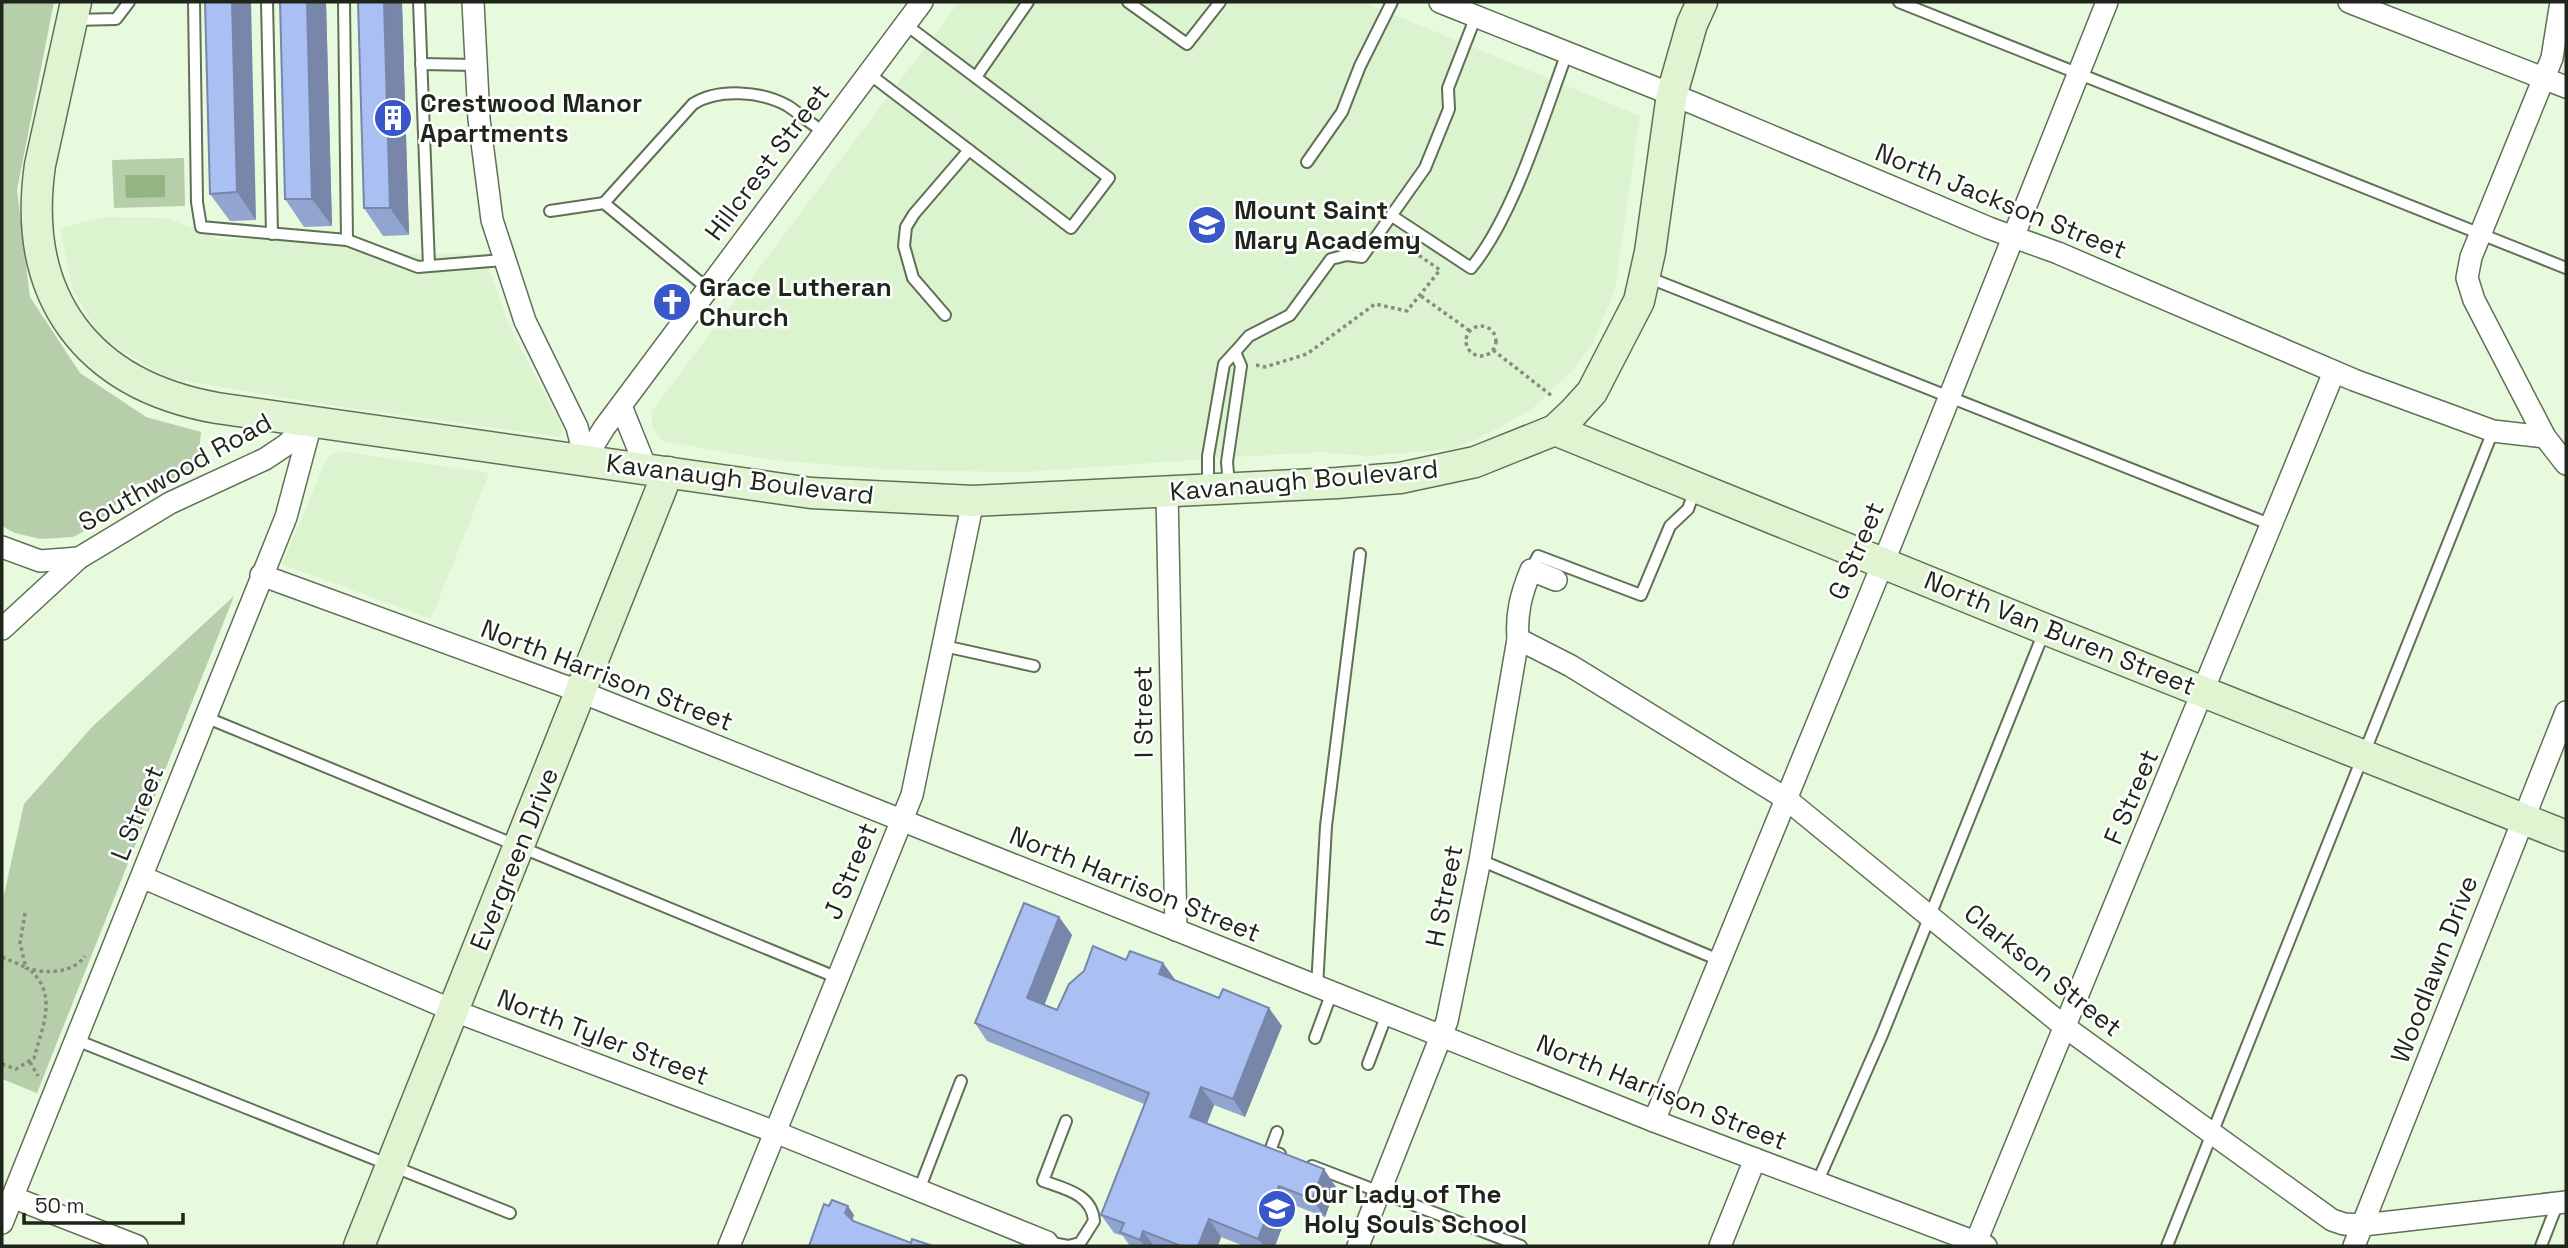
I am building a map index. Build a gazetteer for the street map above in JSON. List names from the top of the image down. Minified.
{"streets":{"street":["Hillcrest Street","North Jackson Street","Southwood Road","Kavanaugh Boulevard","G Street","North Van Buren Street","North Harrison Street","I Street","F Street","L Street","Evergreen Drive","J Street","H Street","Woodlawn Drive","Clarkson Street","North Tyler Street"]},"crossings":[["Hillcrest Street","Kavanaugh Boulevard"],["North Jackson Street","Kavanaugh Boulevard"],["North Jackson Street","G Street"],["North Jackson Street","F Street"],["Southwood Road","Kavanaugh Boulevard"],["Southwood Road","L Street"],["Kavanaugh Boulevard","North Van Buren Street"],["Kavanaugh Boulevard","I Street"],["Kavanaugh Boulevard","L Street"],["Kavanaugh Boulevard","Evergreen Drive"],["Kavanaugh Boulevard","J Street"],["G Street","North Van Buren Street"],["G Street","North Harrison Street"],["G Street","Clarkson Street"],["North Van Buren Street","F Street"],["North Van Buren Street","Woodlawn Drive"],["North Harrison Street","I Street"],["North Harrison Street","F Street"],["North Harrison Street","L Street"],["North Harrison Street","Evergreen Drive"],["North Harrison Street","J Street"],["North Harrison Street","H Street"],["F Street","Clarkson Street"],["L Street","North Tyler Street"],["Evergreen Drive","North Tyler Street"],["J Street","North Tyler Street"],["H Street","Clarkson Street"],["Woodlawn Drive","Clarkson Street"]],"places":{"building":["Crestwood Manor Apartments"],"school or university":["Mount Saint Mary Academy","Our Lady of The Holy Souls School"],"church":["Grace Lutheran Church"]},"scale_bar":"50 m"}
